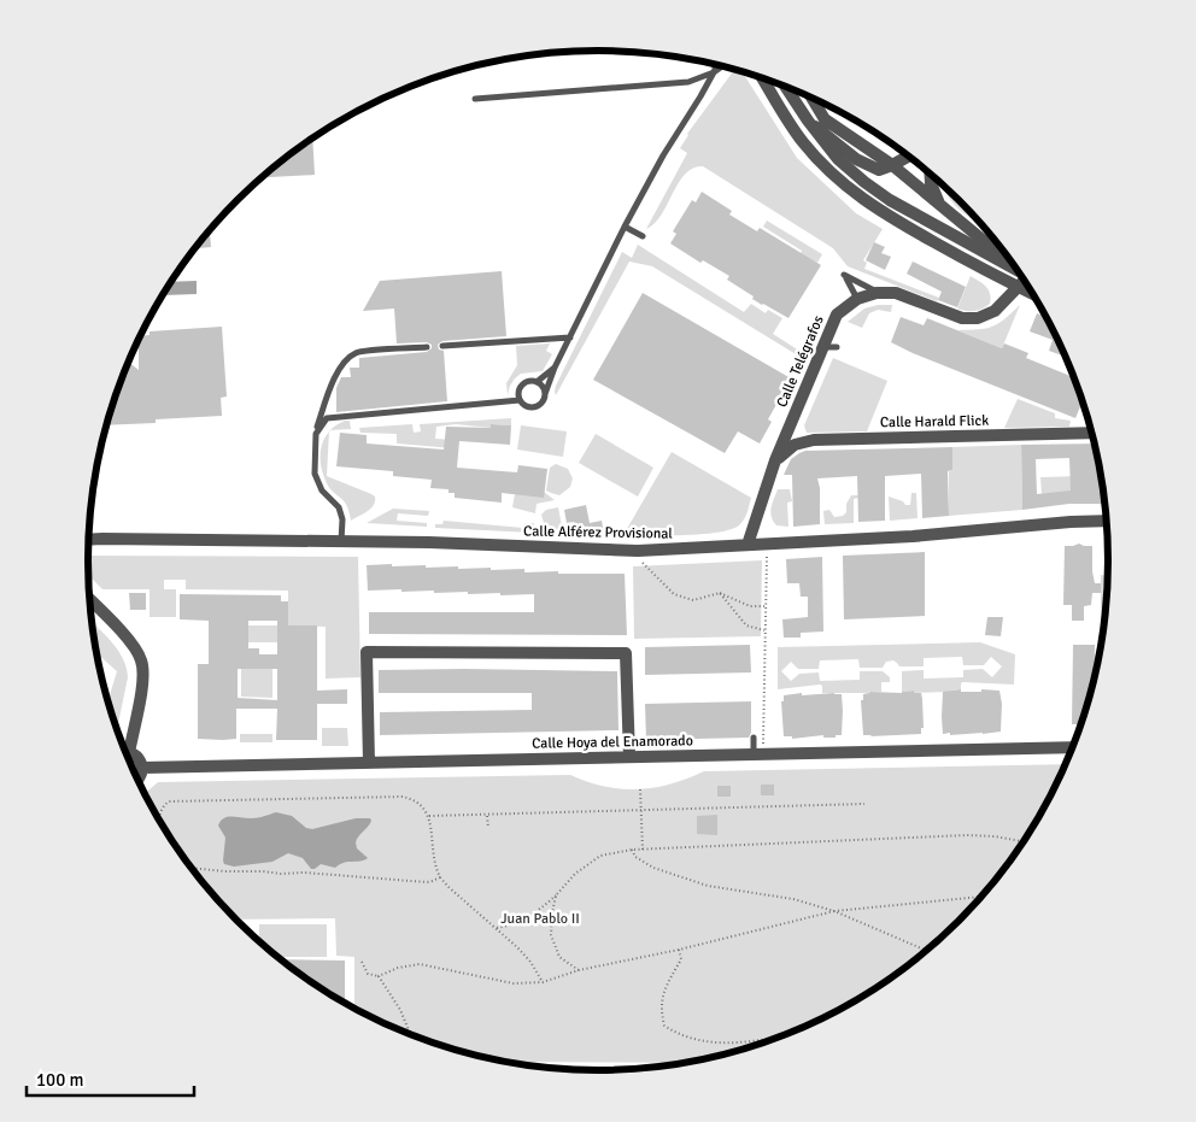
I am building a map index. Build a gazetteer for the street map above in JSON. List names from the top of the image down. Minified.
{"streets":{"street":["Calle Telégrafos","Calle Harald Flick","Calle Alférez Provisional","Calle Hoya del Enamorado"]},"crossings":[["Calle Telégrafos","Calle Harald Flick"],["Calle Telégrafos","Calle Alférez Provisional"]],"parks":["Juan Pablo II"],"scale_bar":"100 m"}
